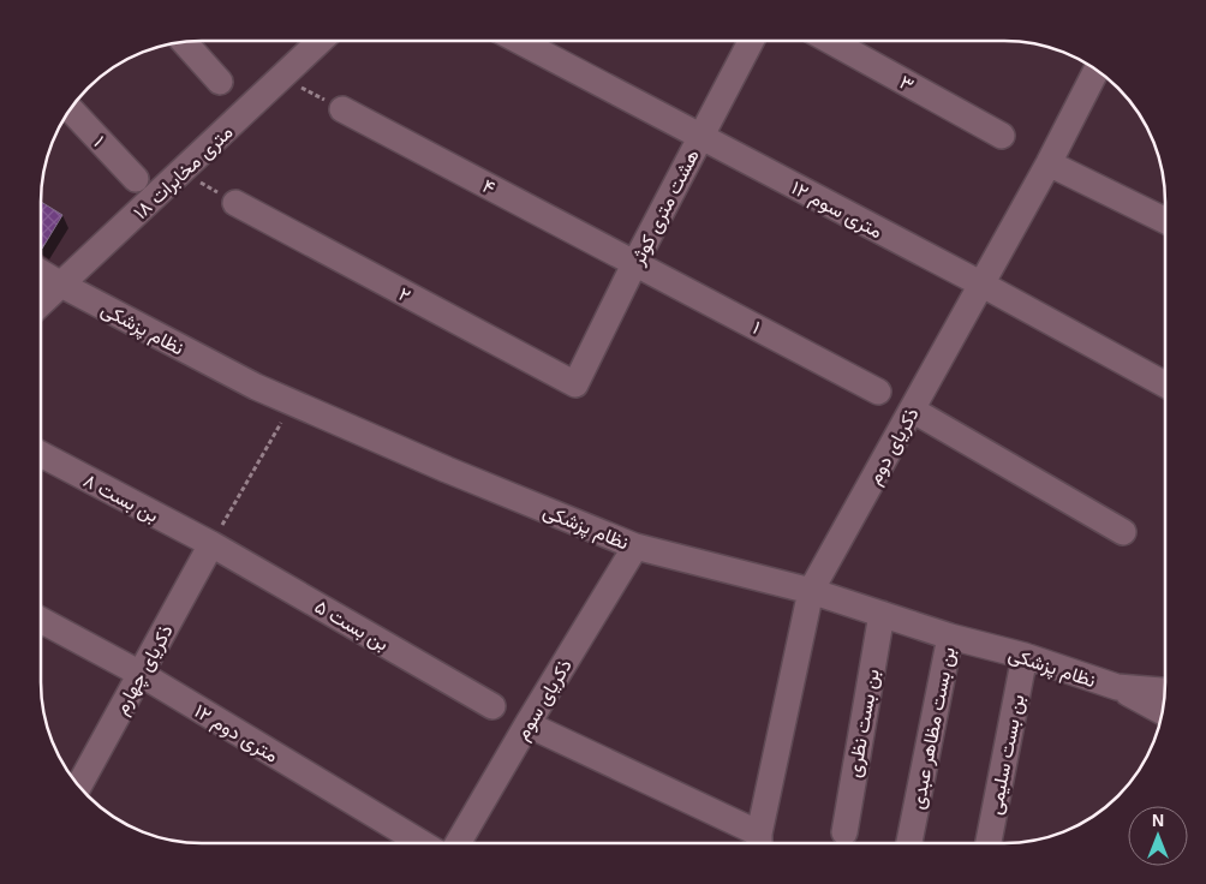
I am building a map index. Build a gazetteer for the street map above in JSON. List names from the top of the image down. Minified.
{"streets":{"street":["۳","۱","۱۸ متری مخابرات","۴","هشت متری کوثر","۱۲ متری سوم","۲","نظام پزشکی","ذکریای دوم","بن بست ۸","بن بست ۵","ذکریای چهارم","ذکریای سوم","بن بست نظری","بن بست مظاهر عبدی","۱۲ متری دوم","بن بست سلیمی"]},"crossings":[["۱","۴"],["۱","هشت متری کوثر"],["۱۸ متری مخابرات","نظام پزشکی"],["۴","هشت متری کوثر"],["هشت متری کوثر","۱۲ متری سوم"],["هشت متری کوثر","۲"],["۱۲ متری سوم","ذکریای دوم"],["نظام پزشکی","ذکریای دوم"],["نظام پزشکی","ذکریای سوم"],["نظام پزشکی","بن بست نظری"],["نظام پزشکی","بن بست مظاهر عبدی"],["نظام پزشکی","بن بست سلیمی"],["بن بست ۸","بن بست ۵"],["بن بست ۸","ذکریای چهارم"],["بن بست ۵","ذکریای چهارم"],["ذکریای چهارم","۱۲ متری دوم"]],"north":"top"}
